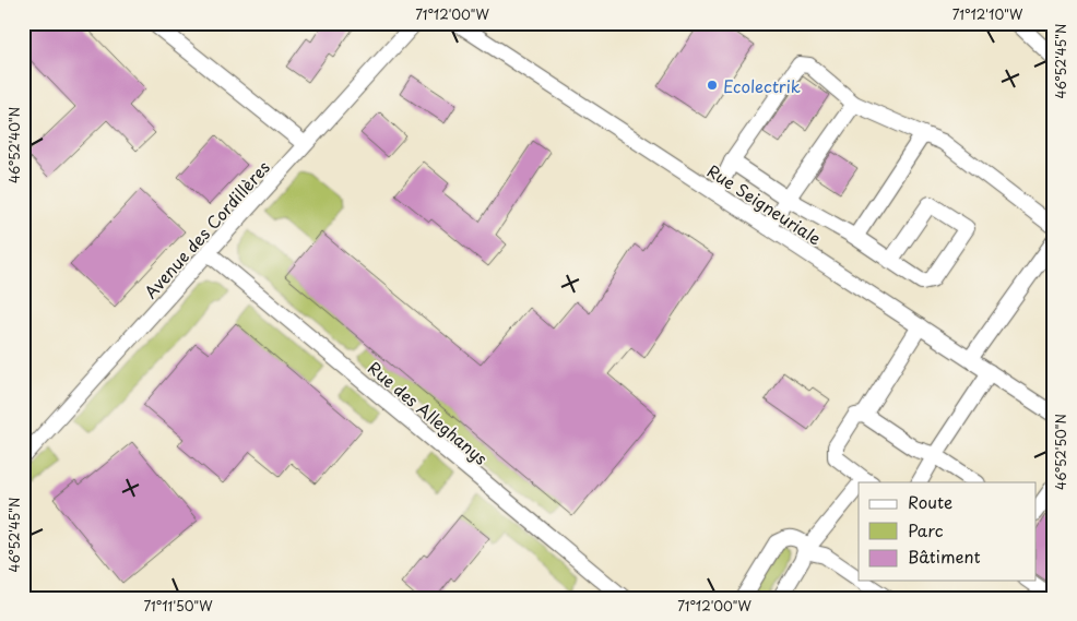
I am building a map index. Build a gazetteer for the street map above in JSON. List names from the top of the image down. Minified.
{"streets":{"street":["Rue Seigneuriale","Avenue des Cordillères","Rue des Alleghanys"]},"crossings":[["Avenue des Cordillères","Rue des Alleghanys"]],"places":["Ecolectrik"],"legend":["Route","Parc","Bâtiment"],"coordinates":["71°12'00\"W","71°12'10\"W","46°52'45\"N","46°52'40\"N","46°52'50\"N","71°11'50\"W"]}
